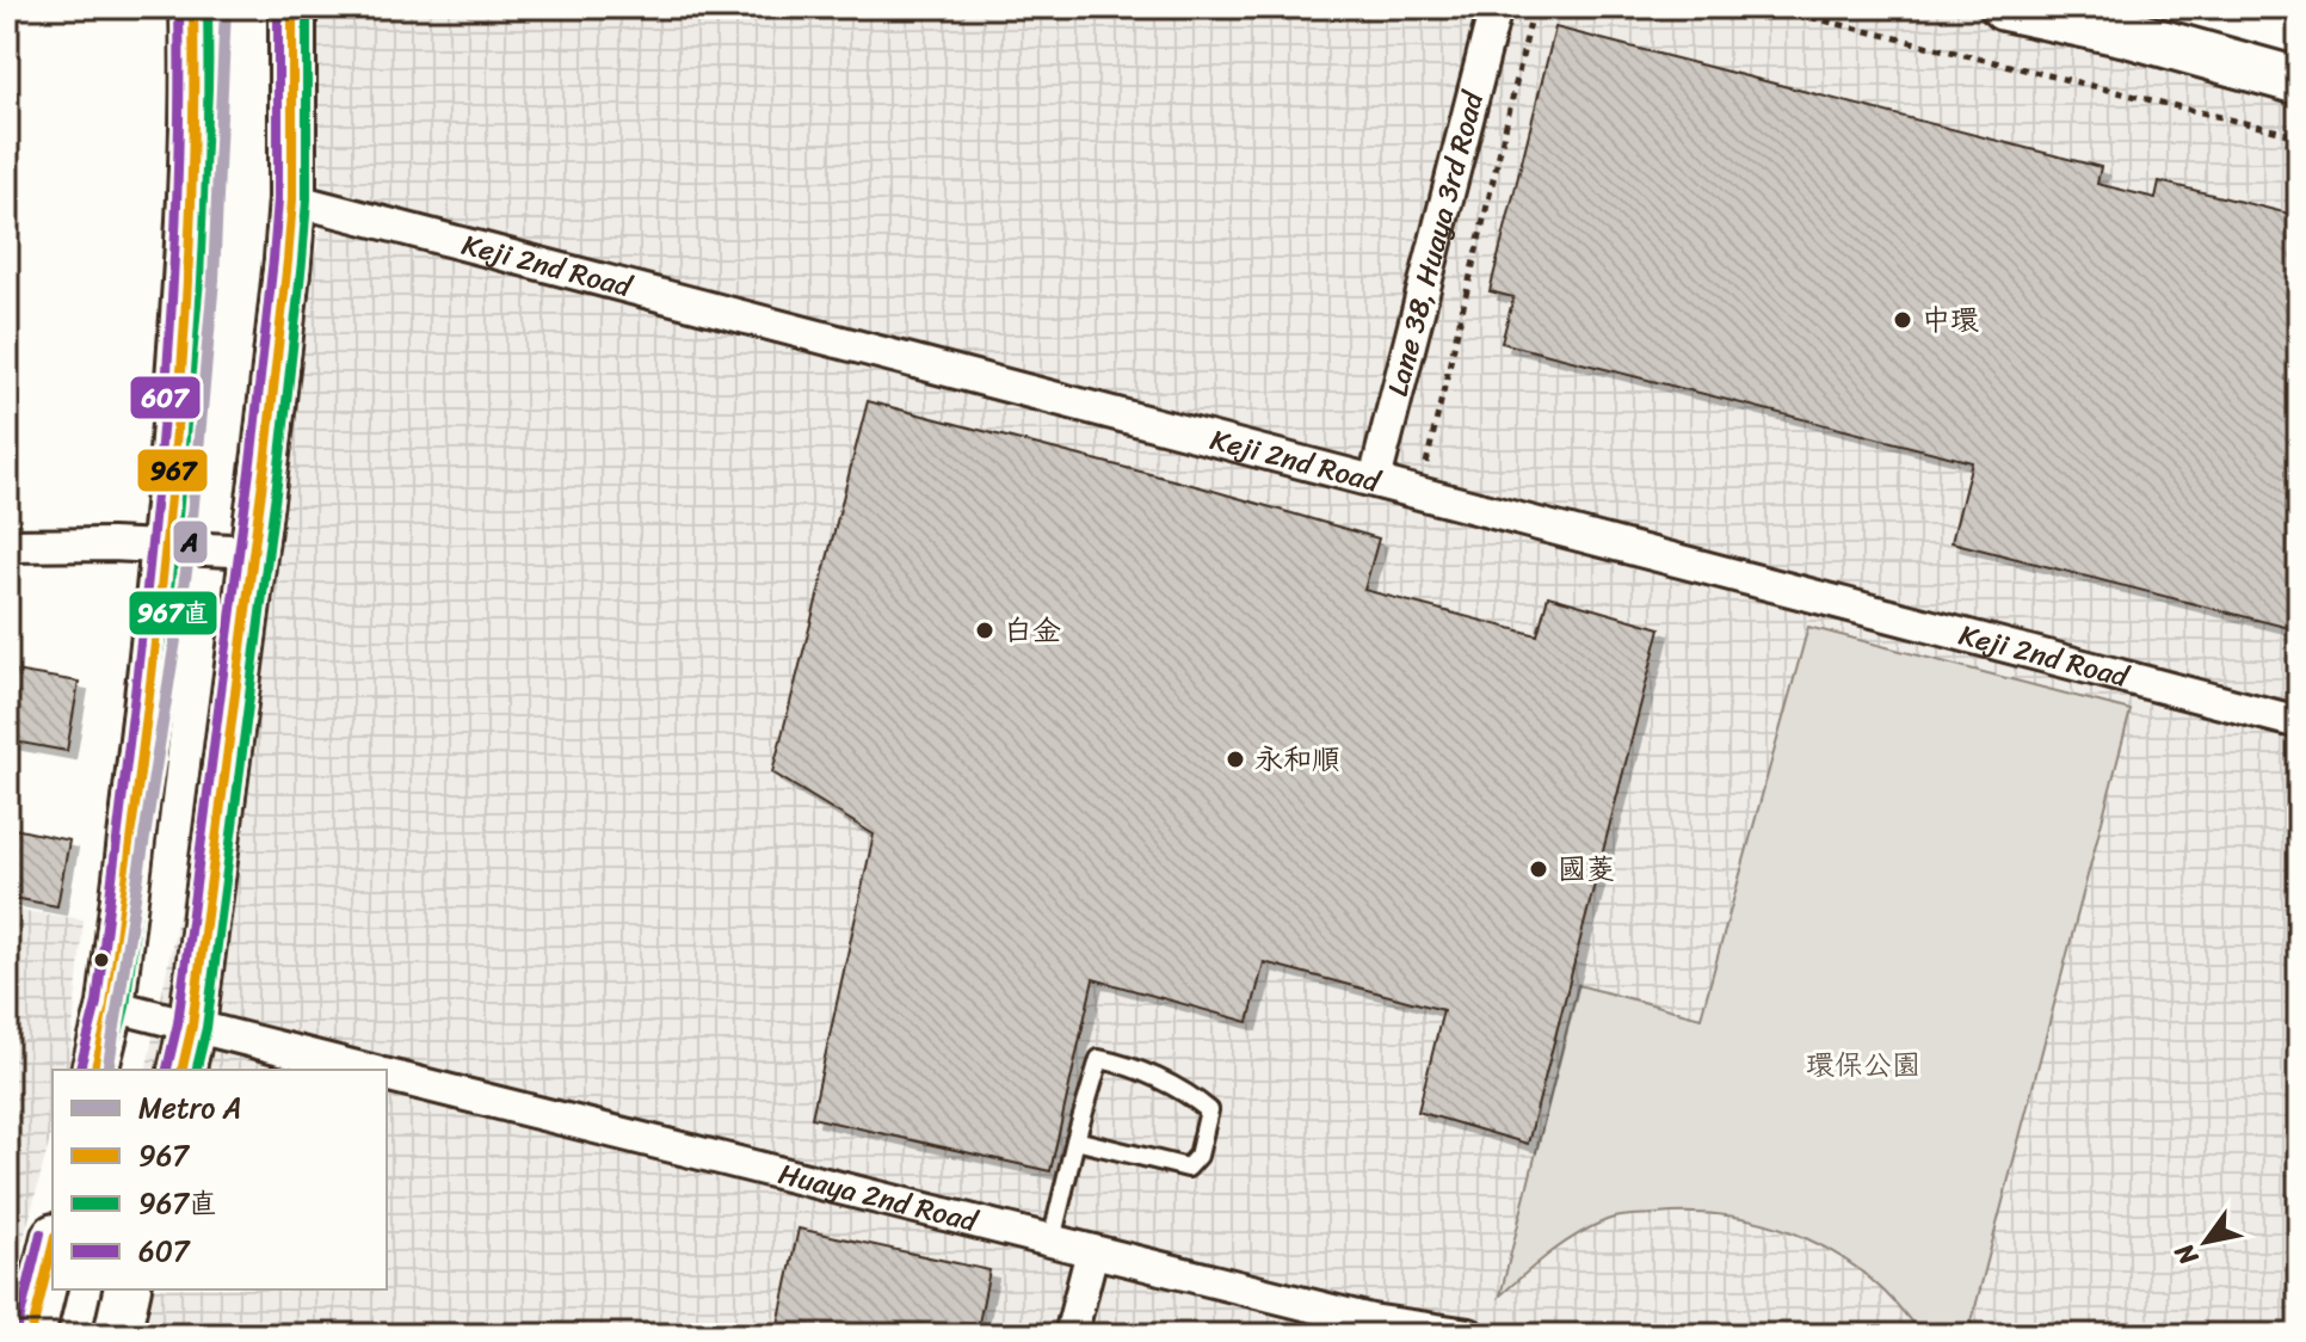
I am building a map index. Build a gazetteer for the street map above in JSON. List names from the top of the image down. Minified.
{"streets":{"street":["Lane 38, Huaya 3rd Road","Keji 2nd Road","Huaya 2nd Road"]},"crossings":[["Lane 38, Huaya 3rd Road","Keji 2nd Road"]],"parks":["環保公園"],"places":["中環","白金","永和順","國菱"],"lines":["metro line A","transit line 967","transit line 967直","transit line 607"],"legend":["Metro A","967","967直","607"],"north":"bottom left"}
